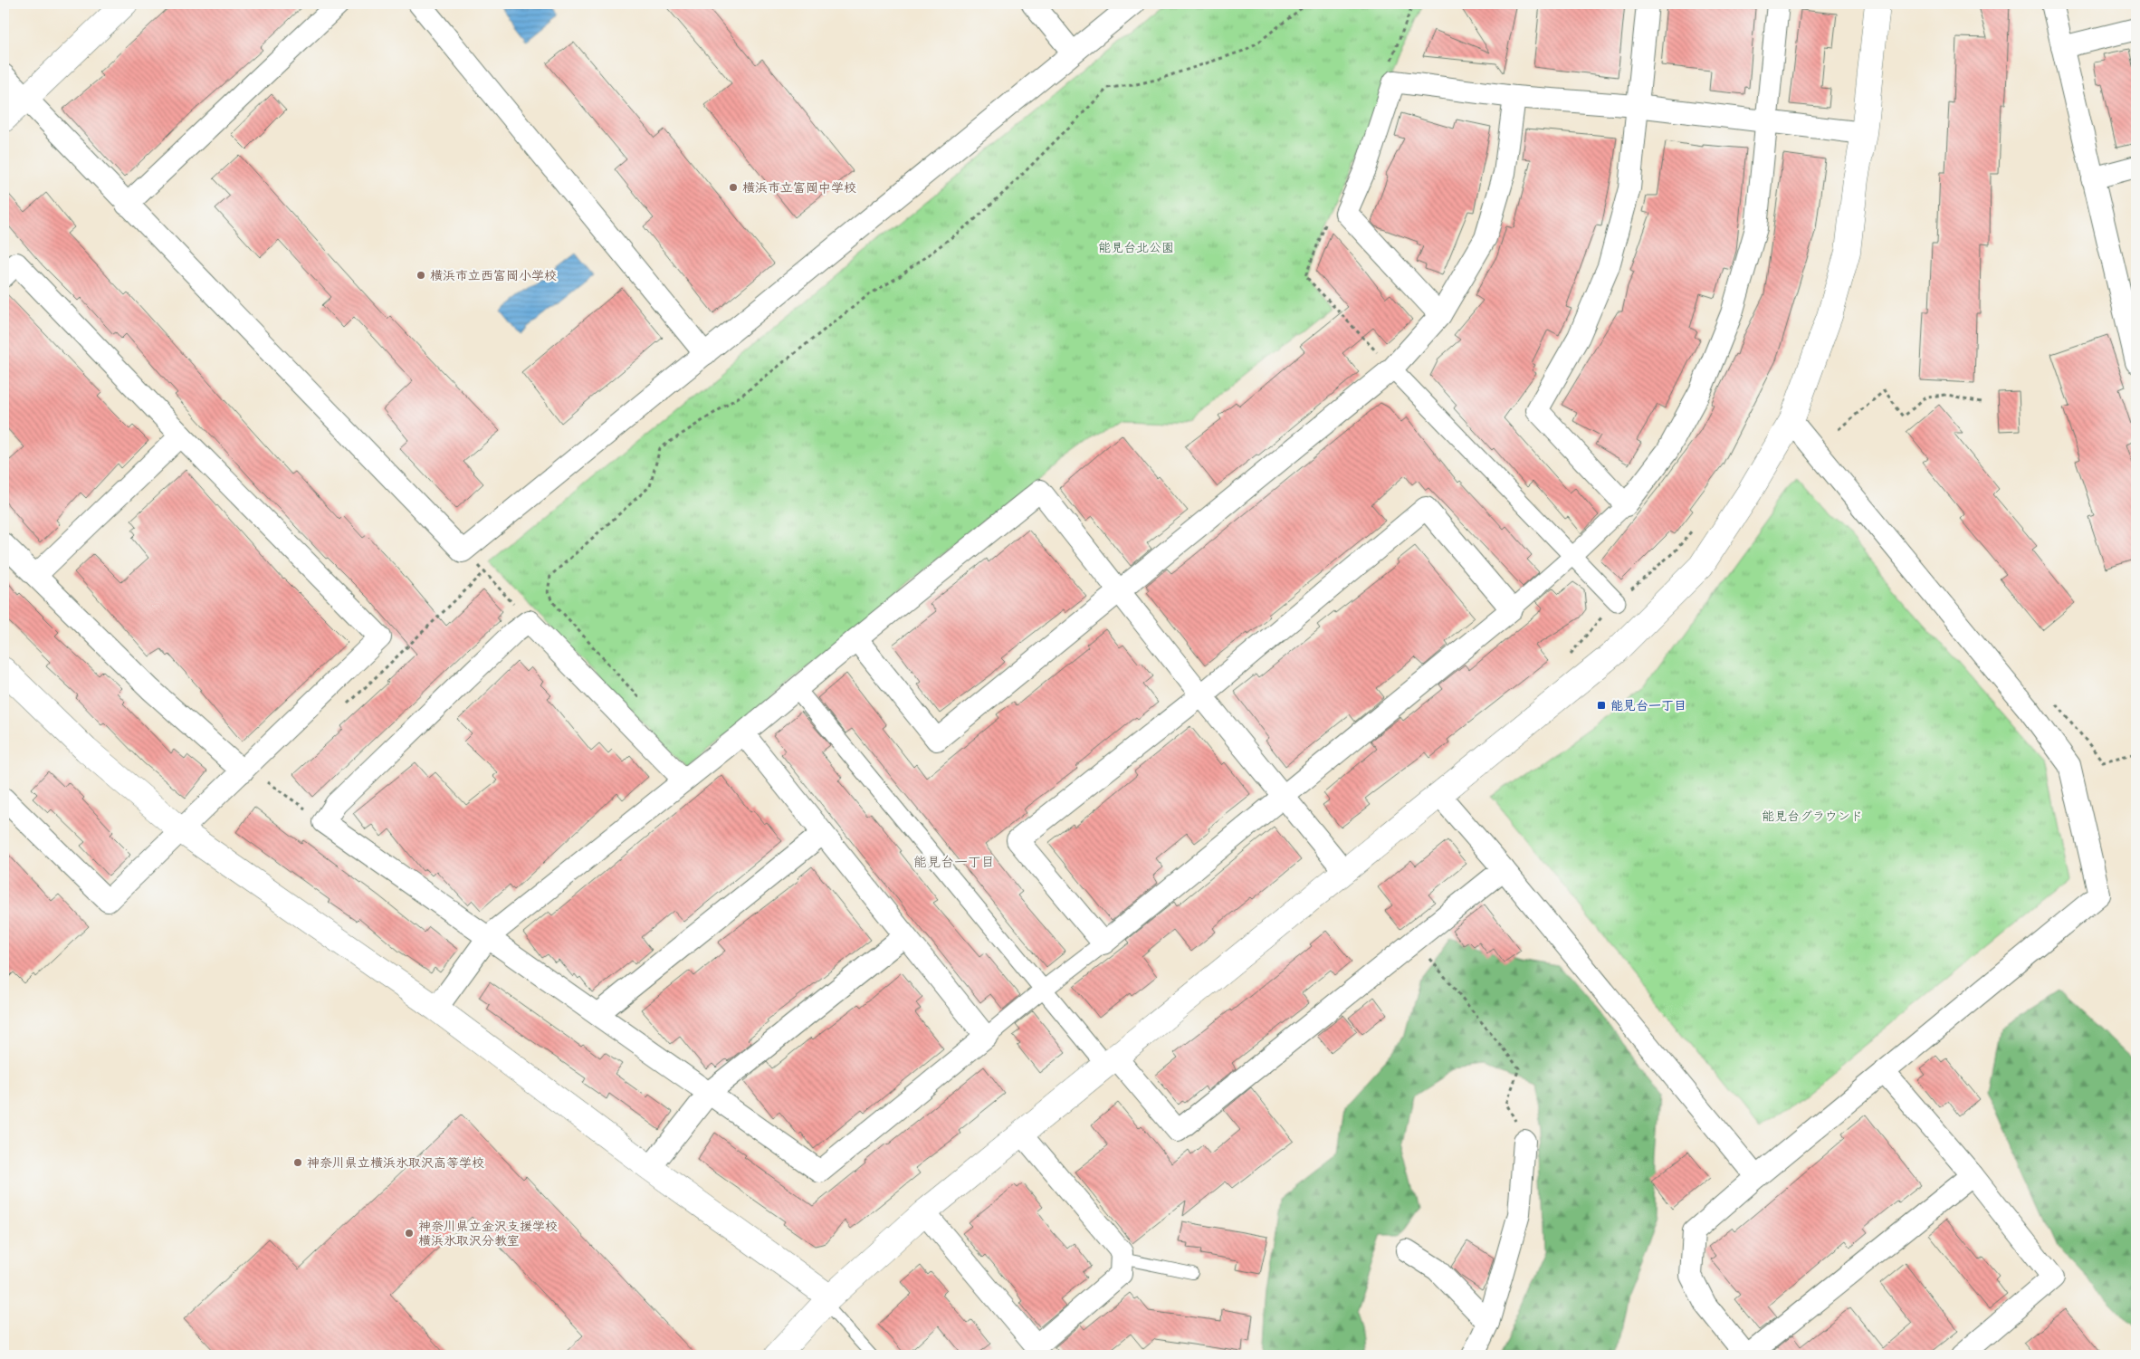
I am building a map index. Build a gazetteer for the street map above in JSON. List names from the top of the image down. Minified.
{"districts":["能見台一丁目"],"parks":["能見台北公園","能見台グラウンド"],"places":{"other":["横浜市立富岡中学校","横浜市立西富岡小学校","神奈川県立横浜氷取沢高等学校","神奈川県立金沢支援学校 横浜氷取沢分教室"],"transit":["能見台一丁目"]}}
